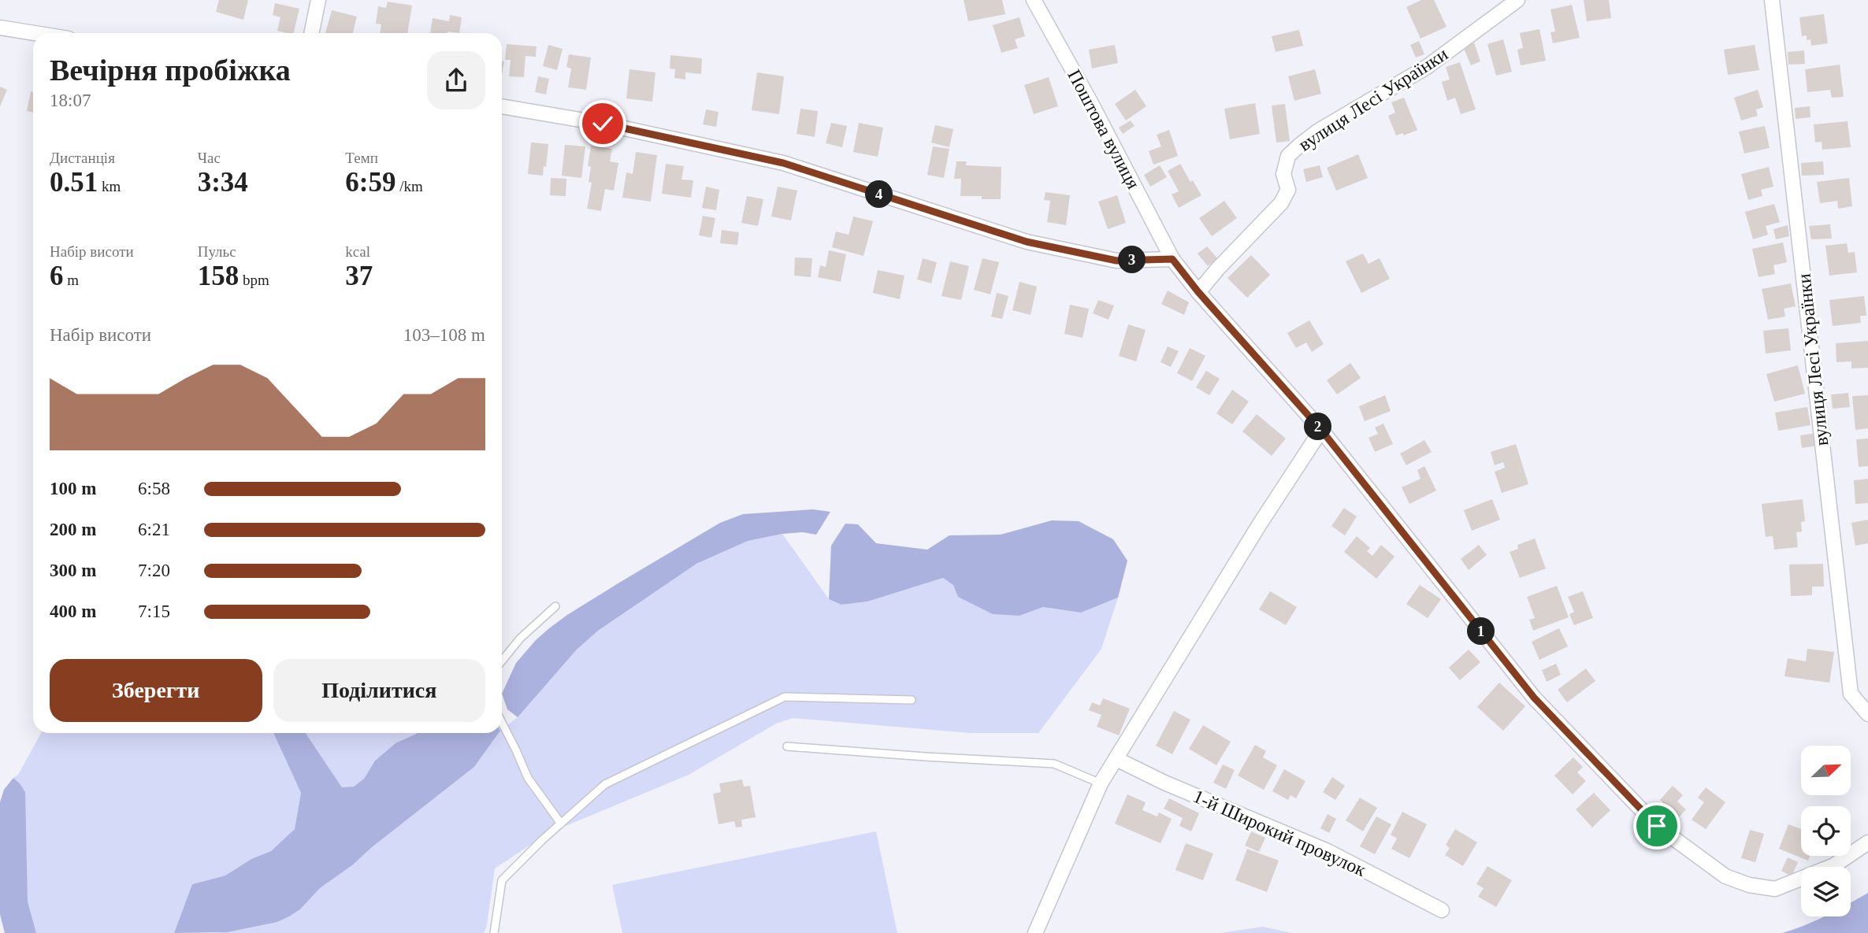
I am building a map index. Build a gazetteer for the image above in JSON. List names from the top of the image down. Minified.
{"streets":{"street":["вулиця Лесі Українки","Поштова вулиця","1-й Широкий провулок"]},"crossings":[["вулиця Лесі Українки","Поштова вулиця"]],"north":"top right","page":{"heading":["Вечірня пробіжка","18:07"],"stats":[["Дистанція","0.51 km"],["Час","3:34"],["Темп","6:59 /km"],["Набір висоти","6 m"],["Пульс","158 bpm"],["kcal","37"]],"pins":["4","3","2","1"],"chart":["Набір висоти","103–108 m"],"list":[{"name":"100 m","note":"6:58"},{"name":"200 m","note":"6:21"},{"name":"300 m","note":"7:20"},{"name":"400 m","note":"7:15"}],"buttons":["Зберегти","Поділитися"]}}
